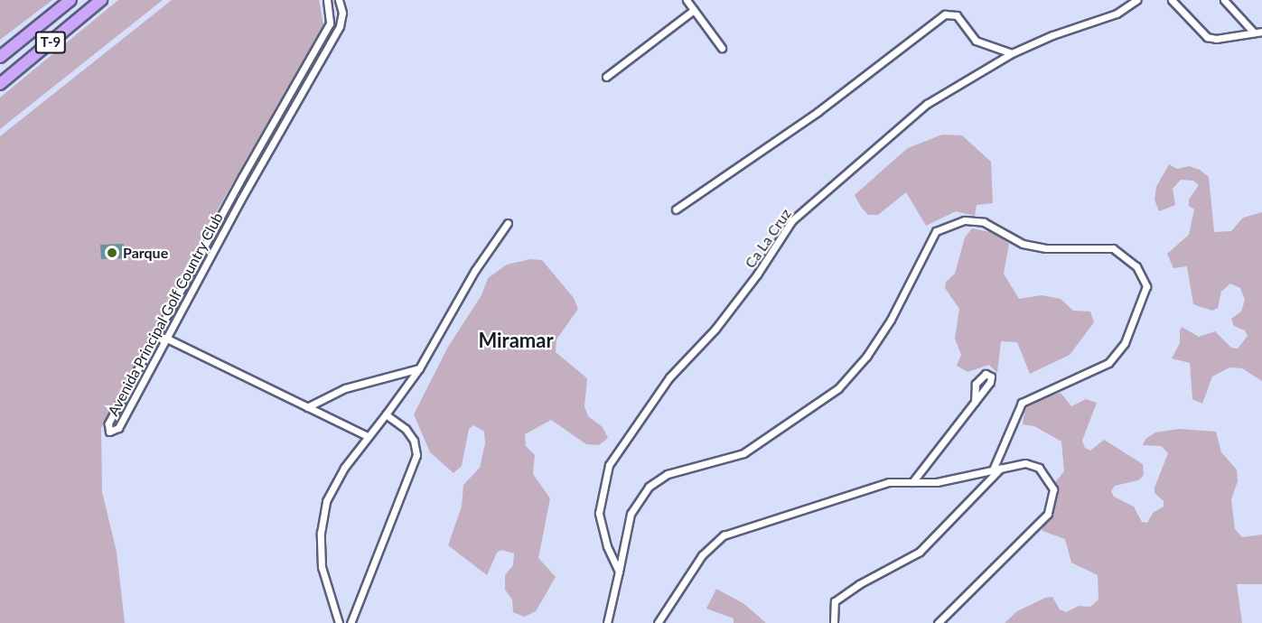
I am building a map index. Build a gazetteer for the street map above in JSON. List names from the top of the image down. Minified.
{"streets":{"highway":["T-9"],"street":["Ca La Cruz","Avenida Principal Golf Country Club"]},"districts":["Miramar"],"places":["Parque"]}
